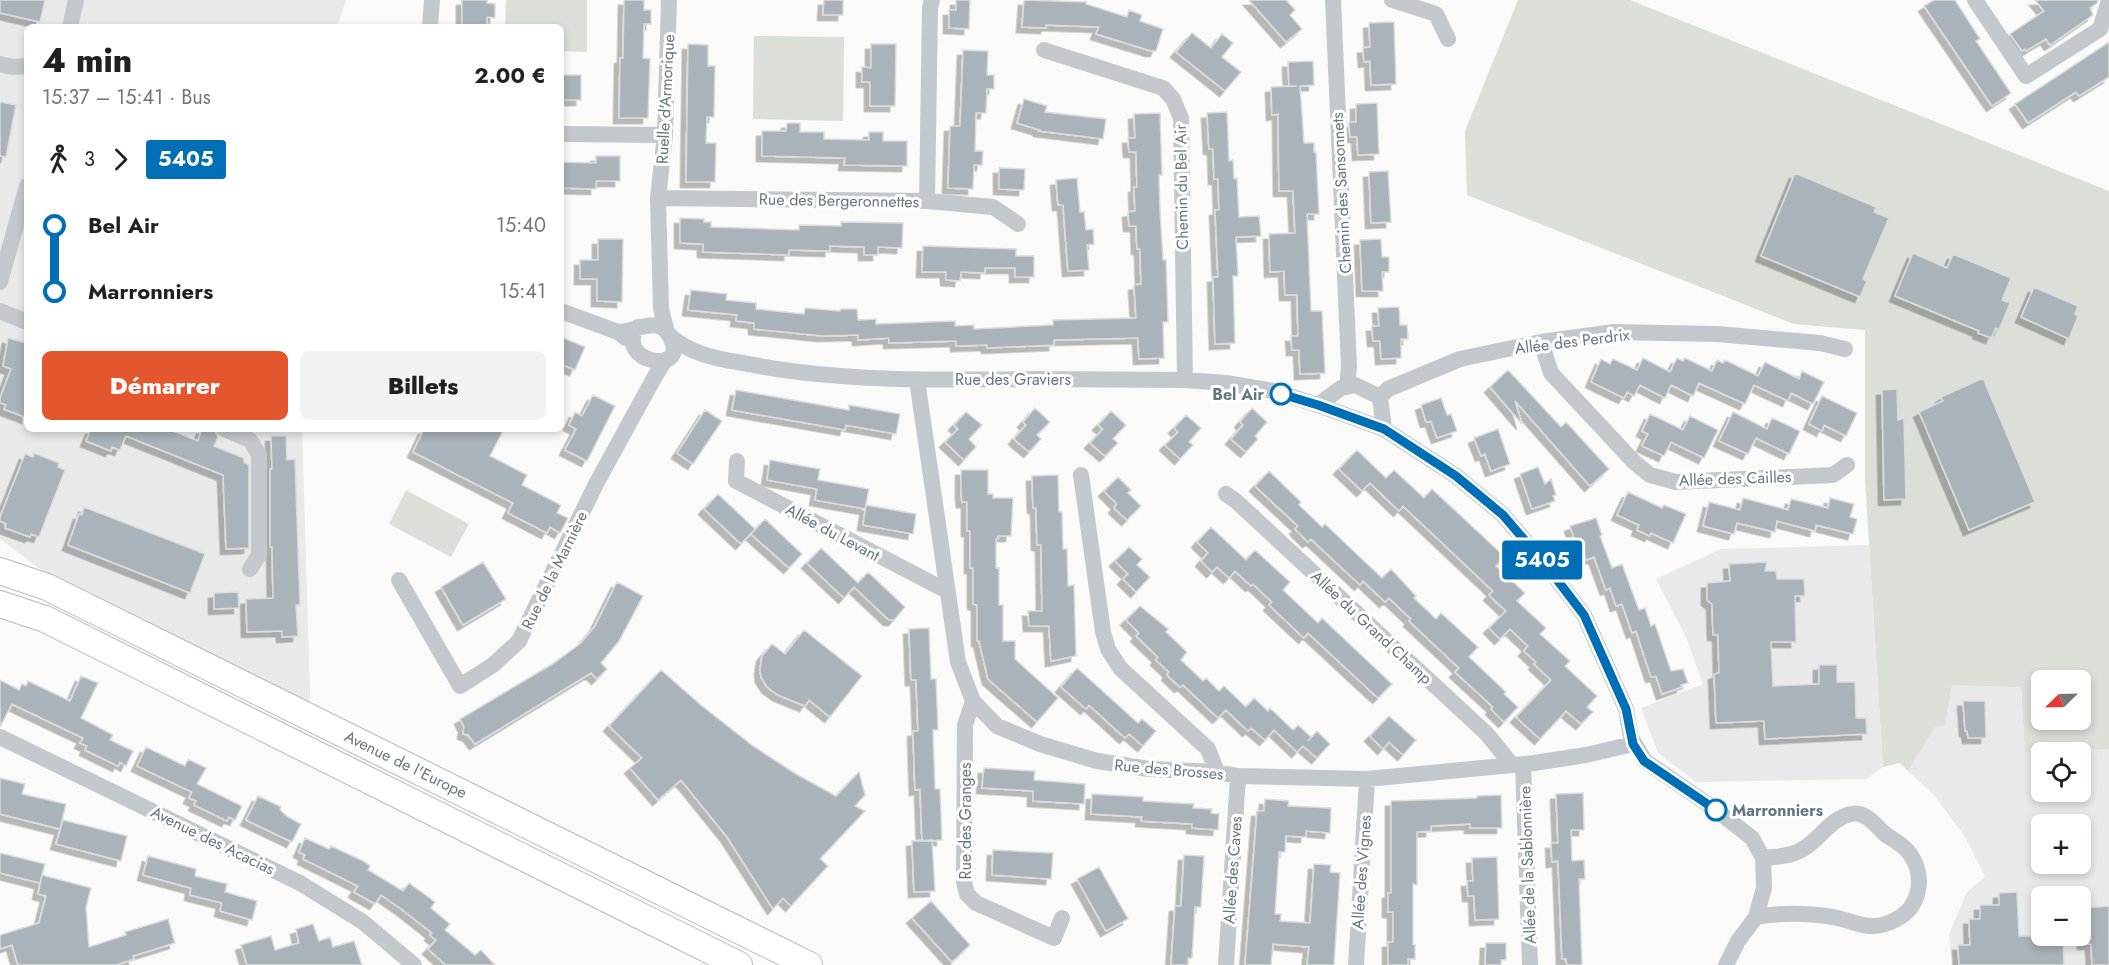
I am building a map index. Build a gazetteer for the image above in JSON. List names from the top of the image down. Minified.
{"streets":{"main road":["Avenue de l'Europe"],"street":["Ruelle d'Armorique","Chemin du Bel Air","Chemin des Sansonnets","Rue des Bergeronnettes","Allée des Perdrix","Rue des Graviers","Allée des Cailles","Allée du Levant","Rue de la Marnière","Allée du Grand Champ","Rue des Brosses","Rue des Granges","Avenue des Acacias","Allée de la Sablonnière","Allée des Caves","Allée des Vignes"]},"crossings":[["Ruelle d'Armorique","Rue des Bergeronnettes"],["Ruelle d'Armorique","Rue des Graviers"],["Ruelle d'Armorique","Rue de la Marnière"],["Chemin du Bel Air","Rue des Graviers"],["Allée des Perdrix","Allée des Cailles"],["Rue des Graviers","Rue de la Marnière"],["Rue des Graviers","Rue des Brosses"],["Allée du Levant","Rue des Brosses"],["Allée du Grand Champ","Rue des Brosses"],["Allée du Grand Champ","Allée de la Sablonnière"],["Rue des Brosses","Rue des Granges"],["Rue des Brosses","Allée de la Sablonnière"],["Rue des Brosses","Allée des Caves"],["Rue des Brosses","Allée des Vignes"]],"places":["Bel Air","Marronniers"],"lines":["bus line 5405"],"north":"bottom left","page":{"on_map":"5405","heading":["4 min","15:37 – 15:41 · Bus","2.00 €"],"legs":["3","5405"],"list":[{"name":"Bel Air","value":"15:40"},{"name":"Marronniers","value":"15:41"}],"buttons":["Démarrer","Billets"],"map_buttons":["+","−"]}}
